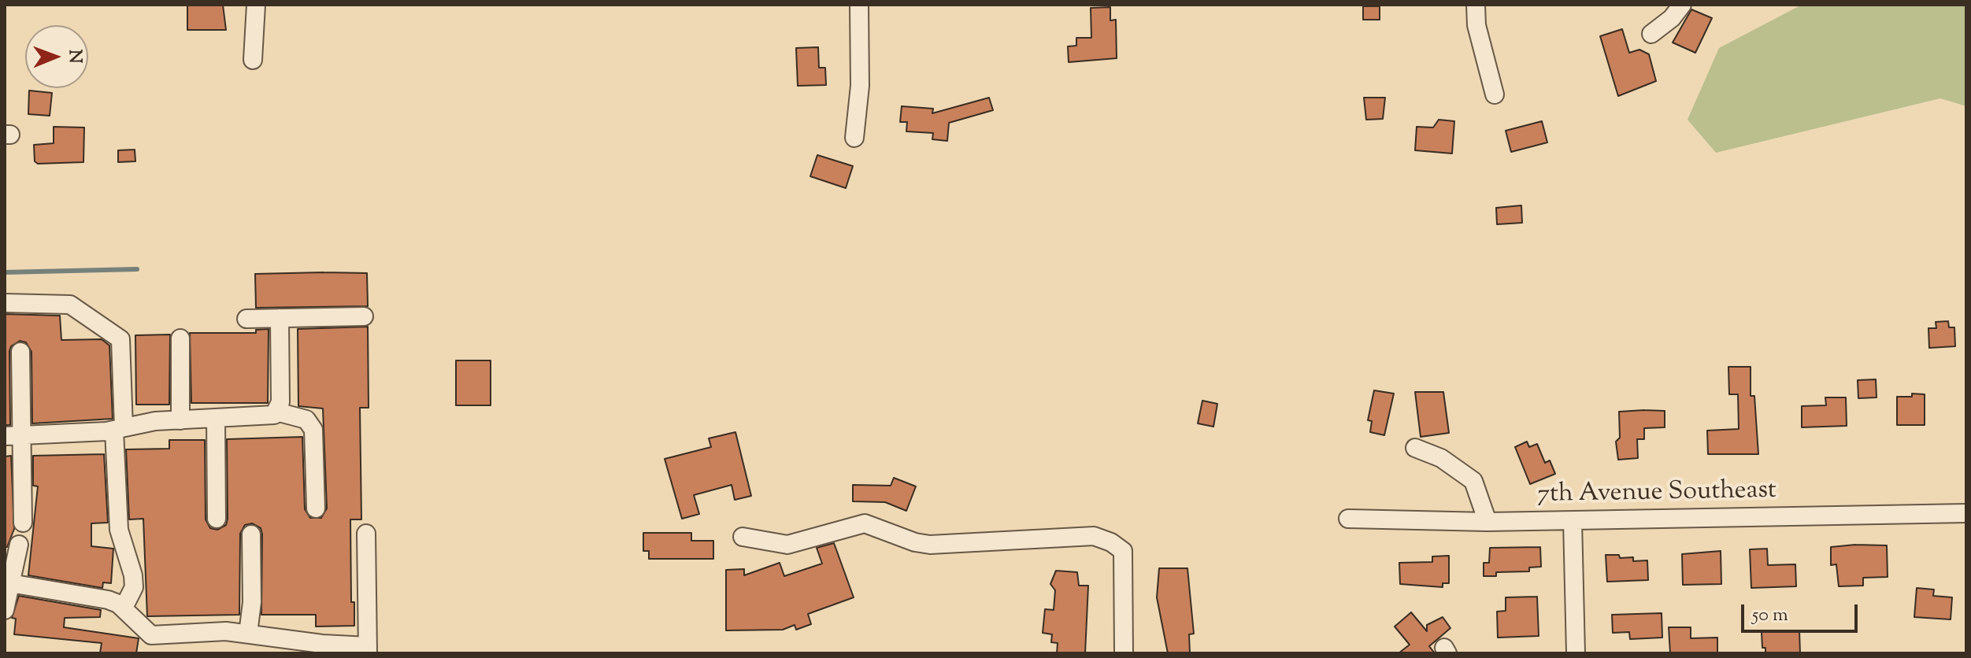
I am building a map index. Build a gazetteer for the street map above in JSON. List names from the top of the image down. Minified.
{"streets":{"street":["7th Avenue Southeast"]},"scale_bar":"50 m","north":"right"}
